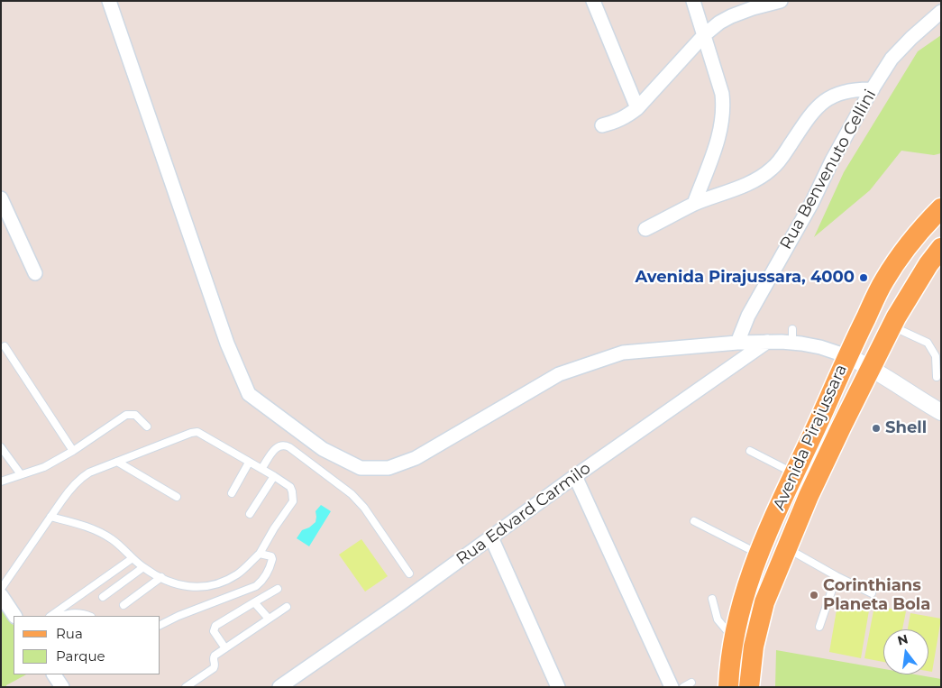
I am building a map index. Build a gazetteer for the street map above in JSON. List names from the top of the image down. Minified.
{"streets":{"main road":["Avenida Pirajussara"],"street":["Rua Benvenuto Cellini","Rua Edvard Carmilo"]},"places":["Avenida Pirajussara, 4000","Shell","Corinthians Planeta Bola"],"legend":["Rua","Parque"],"north":"top"}
